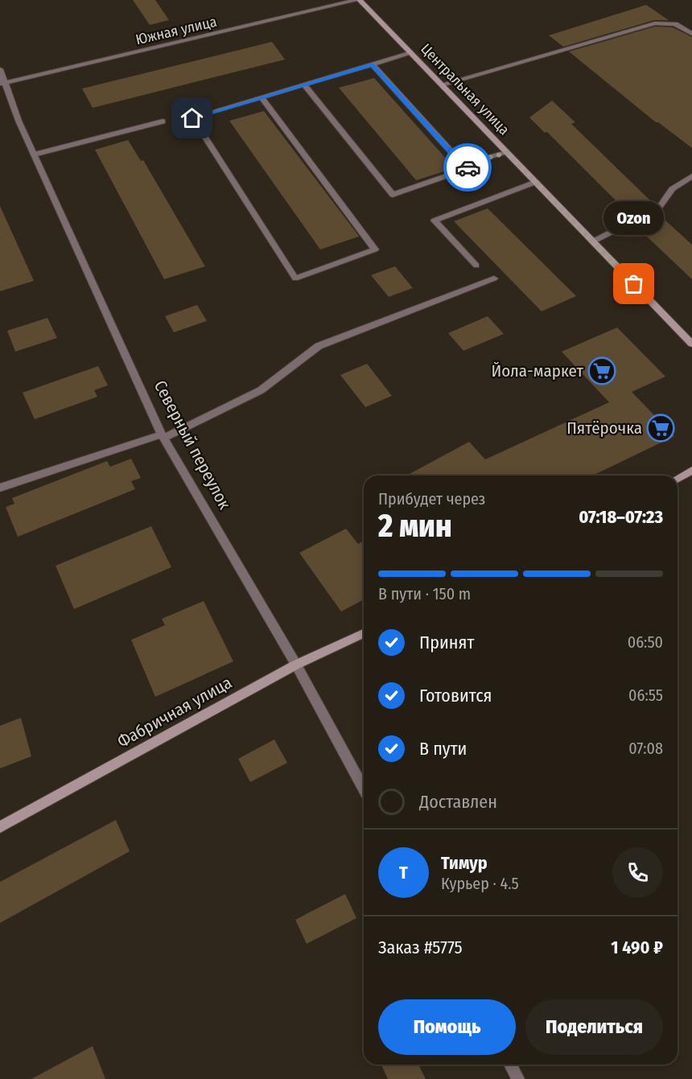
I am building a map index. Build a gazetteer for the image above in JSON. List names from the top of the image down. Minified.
{"streets":{"street":["Южная улица","Центральная улица","Северный переулок","Фабричная улица"]},"crossings":[["Южная улица","Центральная улица"],["Южная улица","Северный переулок"],["Северный переулок","Фабричная улица"]],"places":{"other":["Ozon"],"supermarket":["Йола-маркет","Пятёрочка"]},"page":{"bubble":"Ozon","heading":["2 мин","Прибудет через","07:18–07:23"],"panel":["Тимур","Курьер · 4.5","Заказ #5775","1 490 ₽"],"bar":"В пути · 150 m","list":[["Принят","06:50"],["Готовится","06:55"],["В пути","07:08"],"Доставлен"],"round":"Т","buttons":["Помощь","Поделиться"]}}
